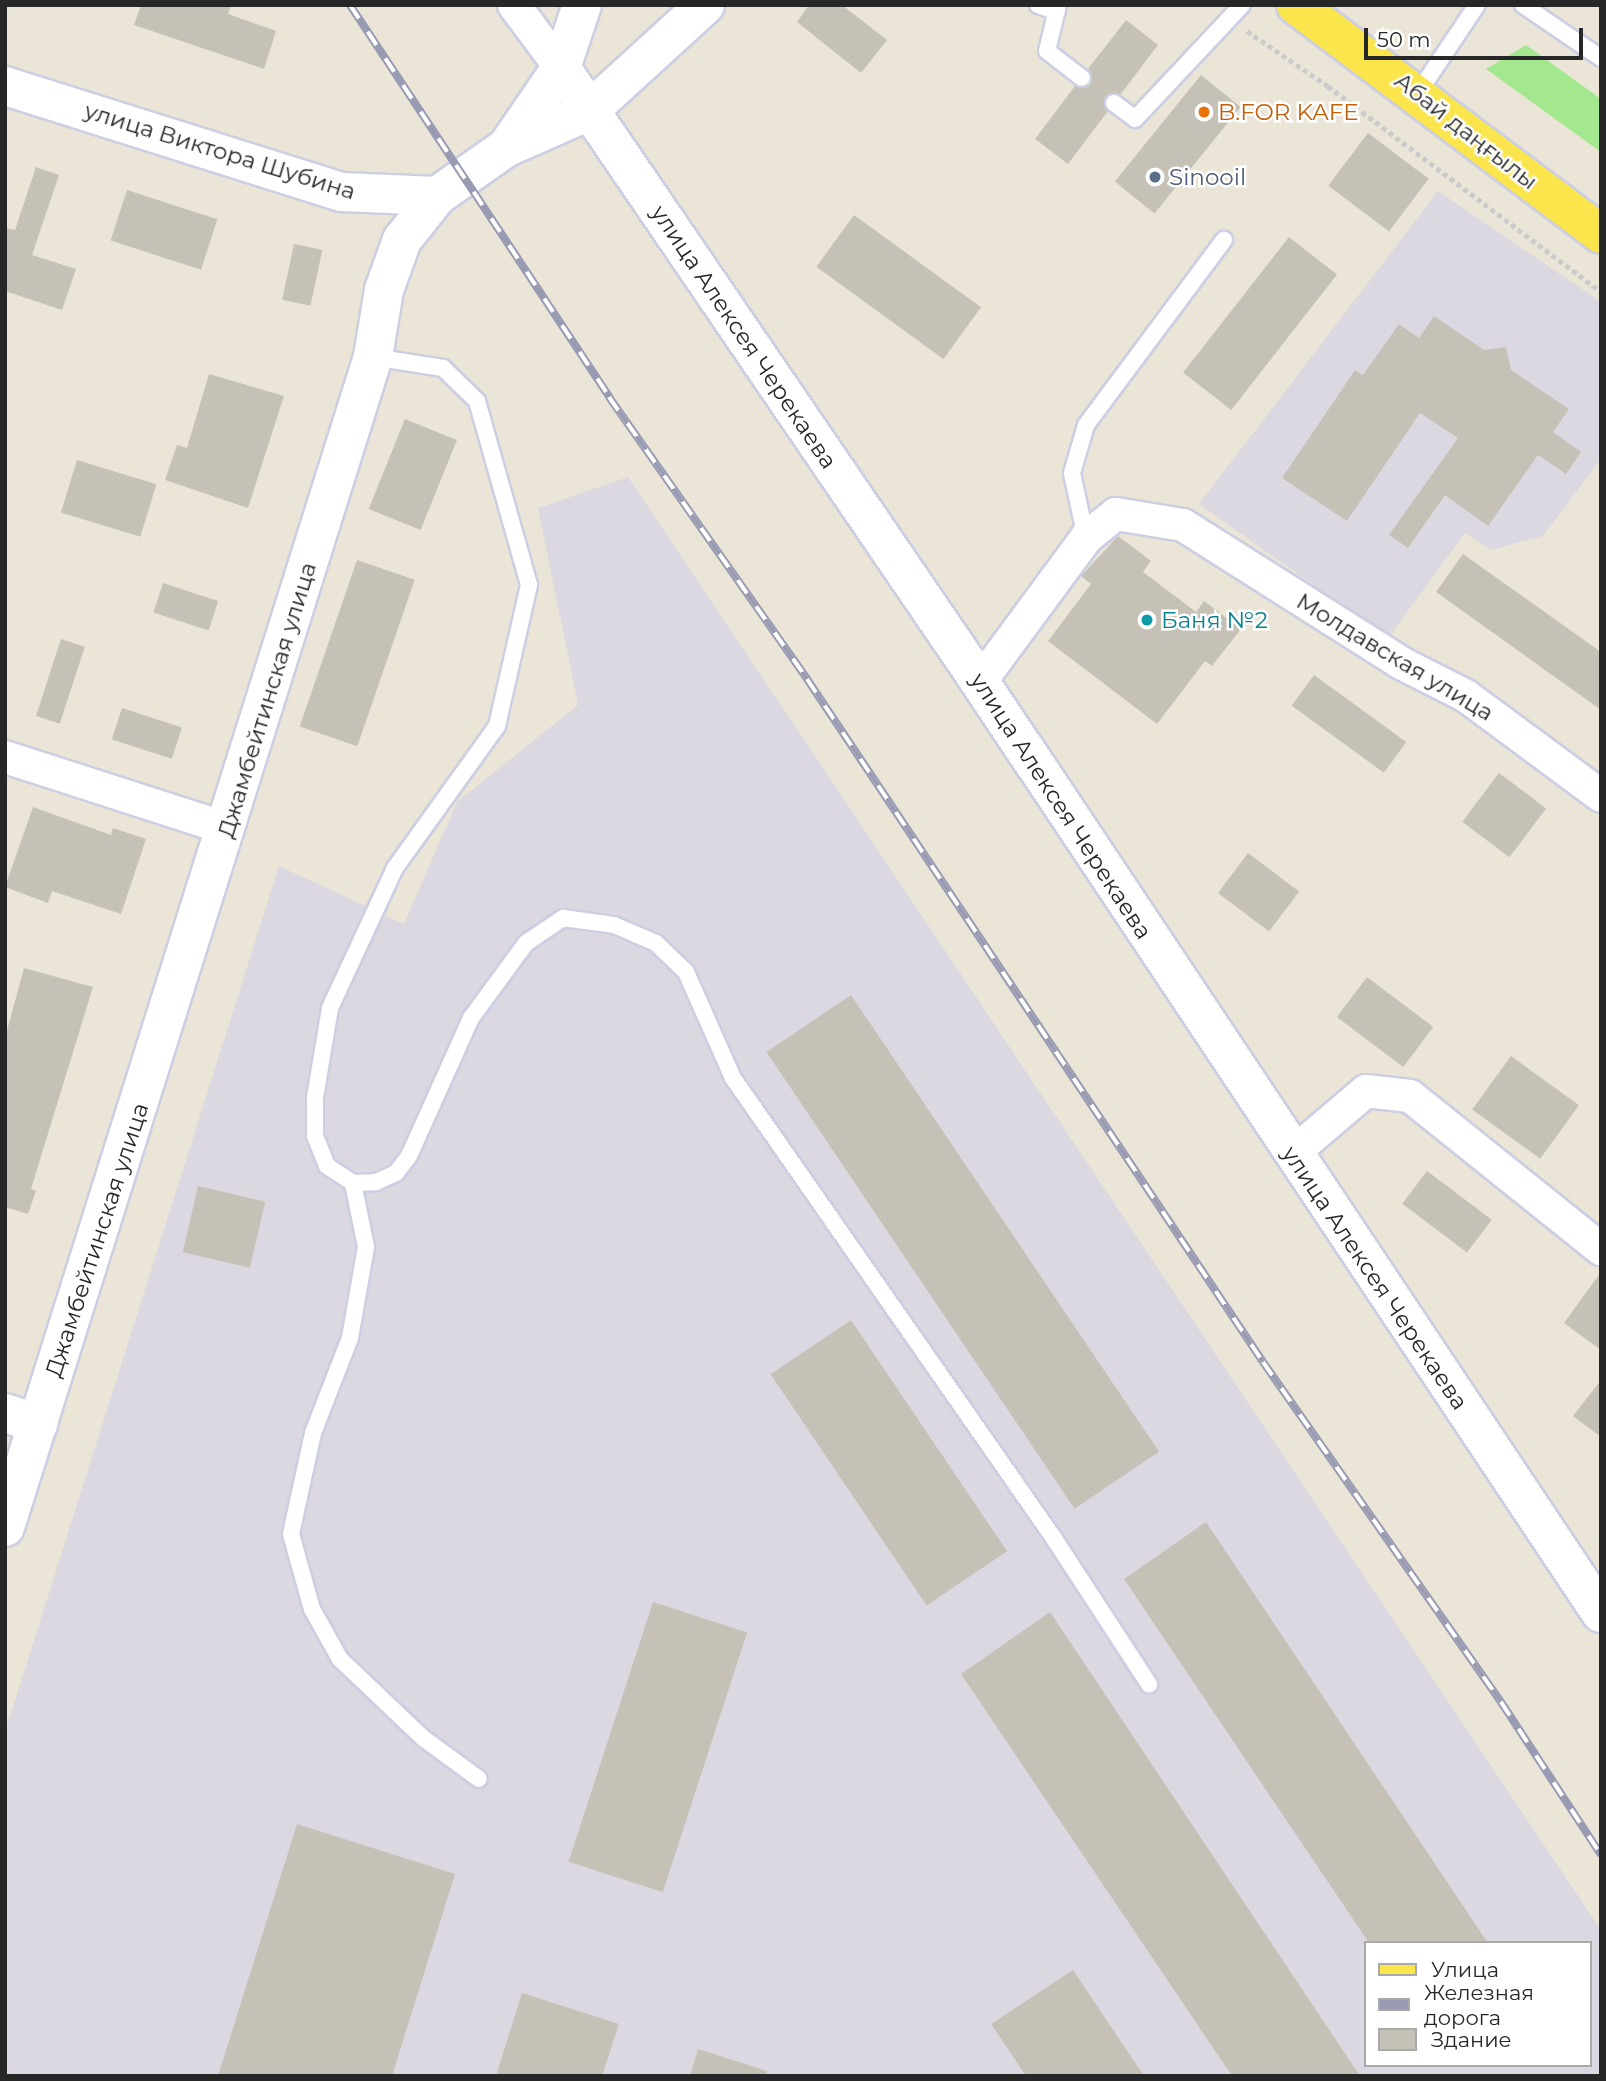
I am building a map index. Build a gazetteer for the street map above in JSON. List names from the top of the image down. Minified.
{"streets":{"main road":["Абай даңғылы"],"street":["улица Виктора Шубина","улица Алексея Черекаева","Молдавская улица","Джамбейтинская улица"]},"crossings":[["улица Виктора Шубина","Джамбейтинская улица"],["улица Алексея Черекаева","Джамбейтинская улица"]],"places":["B.FOR KAFE","Sinooil","Баня №2"],"legend":["Улица","Железная дорога","Здание"],"scale_bar":"50 m"}
